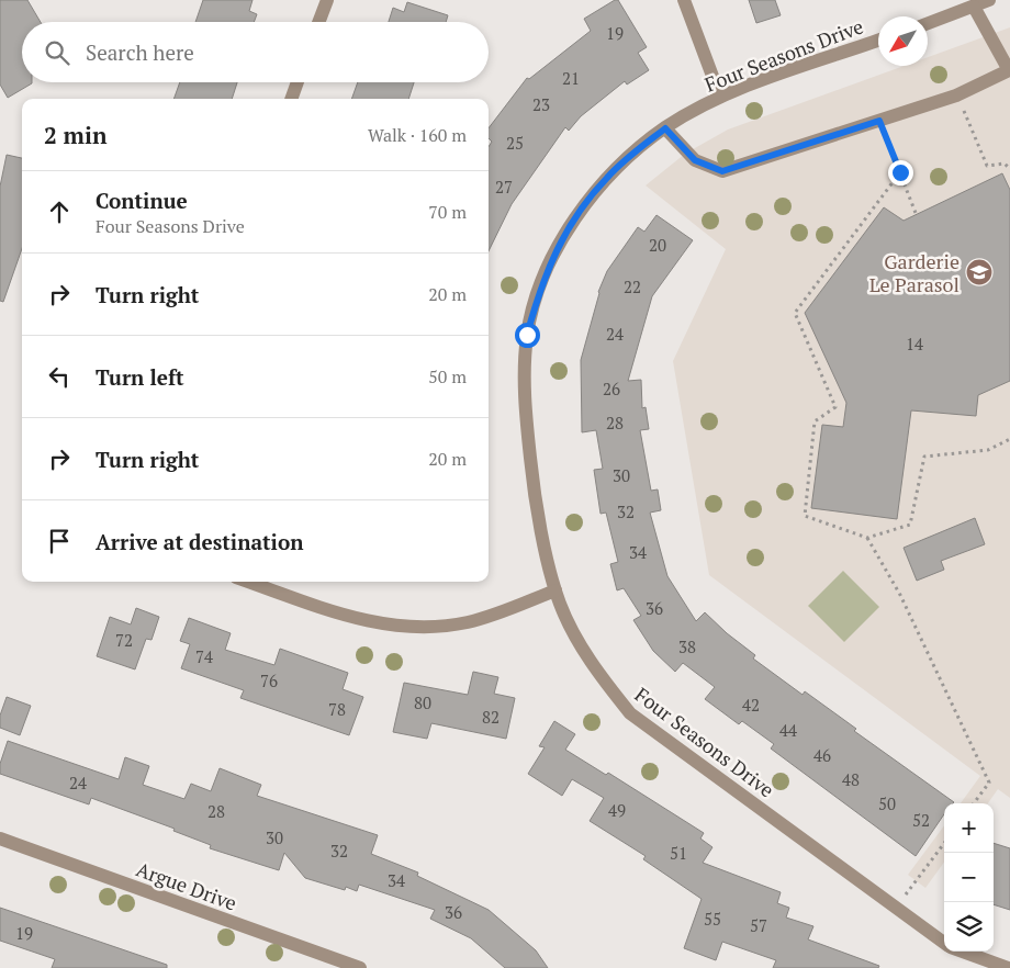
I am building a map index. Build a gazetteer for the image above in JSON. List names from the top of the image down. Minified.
{"streets":{"street":["Four Seasons Drive","Argue Drive"]},"places":{"school or university":["Garderie Le Parasol"]},"house_numbers":["19","21","23","25","27","20","22","24","14","26","28","30","32","34","36","72","38","74","76","80","42","78","82","44","46","48","24","50","49","28","52","30","32","51","34","36","55","57","19"],"north":"bottom left","page":{"search":"Search here","heading":["2 min","Walk · 160 m"],"list":[["Continue","Four Seasons Drive","70 m"],["Turn right","20 m"],["Turn left","50 m"],["Turn right","20 m"],"Arrive at destination"],"map_buttons":["+","−"]}}
